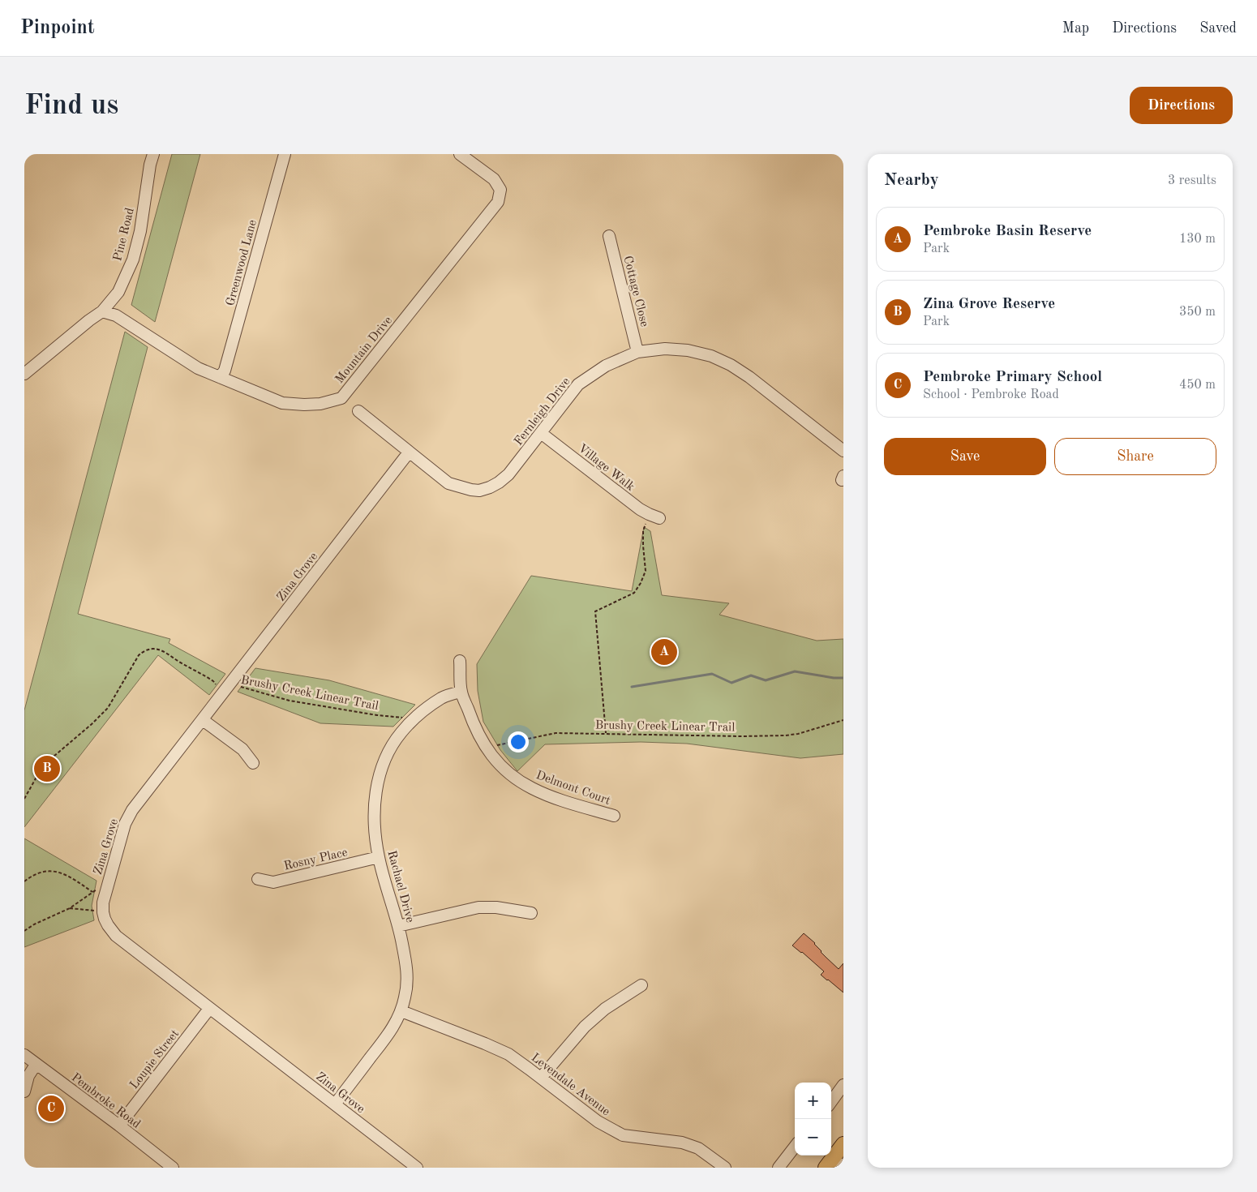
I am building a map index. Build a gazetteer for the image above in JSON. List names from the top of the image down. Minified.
{"streets":{"street":["Pine Road","Greenwood Lane","Cottage Close","Mountain Drive","Fernleigh Drive","Village Walk","Zina Grove","Delmont Court","Rosny Place","Rachael Drive","Loupie Street","Levendale Avenue","Pembroke Road"],"path":["Brushy Creek Linear Trail"]},"crossings":[["Pine Road","Mountain Drive"],["Greenwood Lane","Mountain Drive"],["Cottage Close","Fernleigh Drive"],["Fernleigh Drive","Village Walk"],["Fernleigh Drive","Zina Grove"],["Zina Grove","Brushy Creek Linear Trail"],["Zina Grove","Rachael Drive"],["Zina Grove","Loupie Street"],["Brushy Creek Linear Trail","Delmont Court"],["Brushy Creek Linear Trail","Rachael Drive"],["Delmont Court","Rachael Drive"],["Rosny Place","Rachael Drive"],["Rachael Drive","Levendale Avenue"],["Loupie Street","Pembroke Road"]],"page":{"header":"Pinpoint","nav":["Map","Directions","Saved"],"buttons":["Directions",["Save","Share"]],"title":"Find us","heading":["Nearby","3 results"],"list":[{"mark":"A","name":"Pembroke Basin Reserve","note":"Park","value":"130 m"},{"mark":"B","name":"Zina Grove Reserve","note":"Park","value":"350 m"},{"mark":"C","name":"Pembroke Primary School","note":"School · Pembroke Road","value":"450 m"}],"pins":["A","B","C"],"map_buttons":["+","−"]}}
